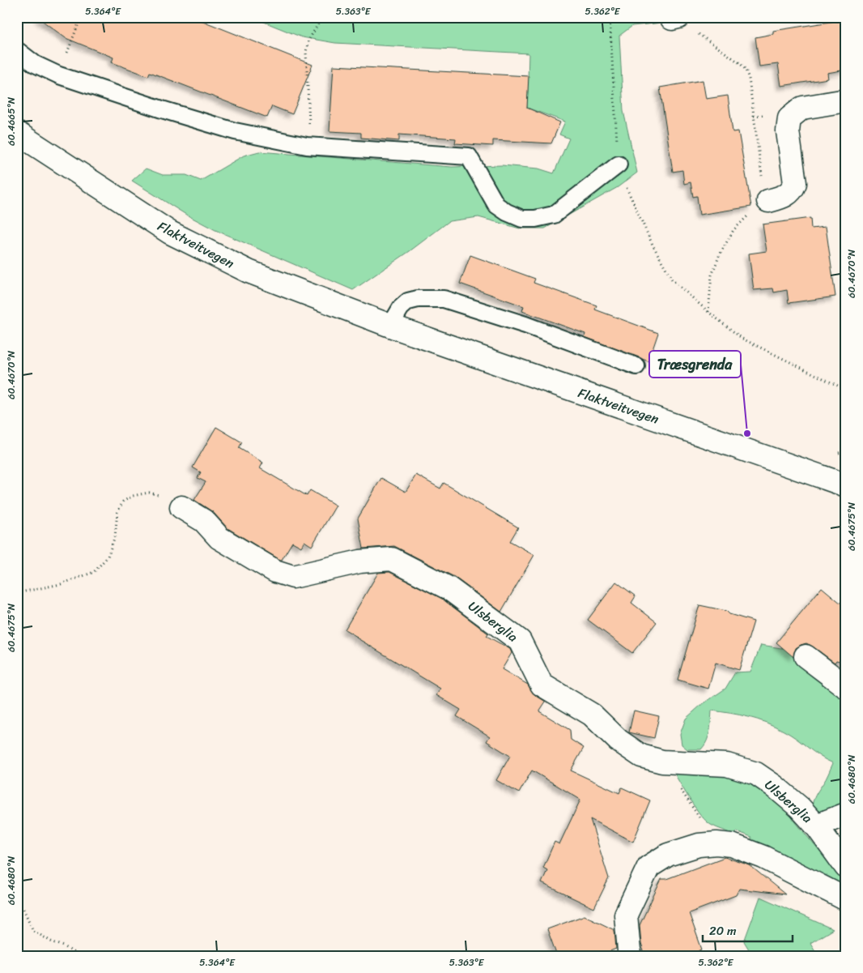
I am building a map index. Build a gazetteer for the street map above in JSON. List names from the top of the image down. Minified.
{"streets":{"street":["Flaktveitvegen","Ulsberglia"]},"places":["Træsgrenda"],"scale_bar":"20 m","coordinates":["5.364°E","5.363°E","5.362°E","60.4665°N","60.4670°N","60.4675°N","60.4680°N"]}
